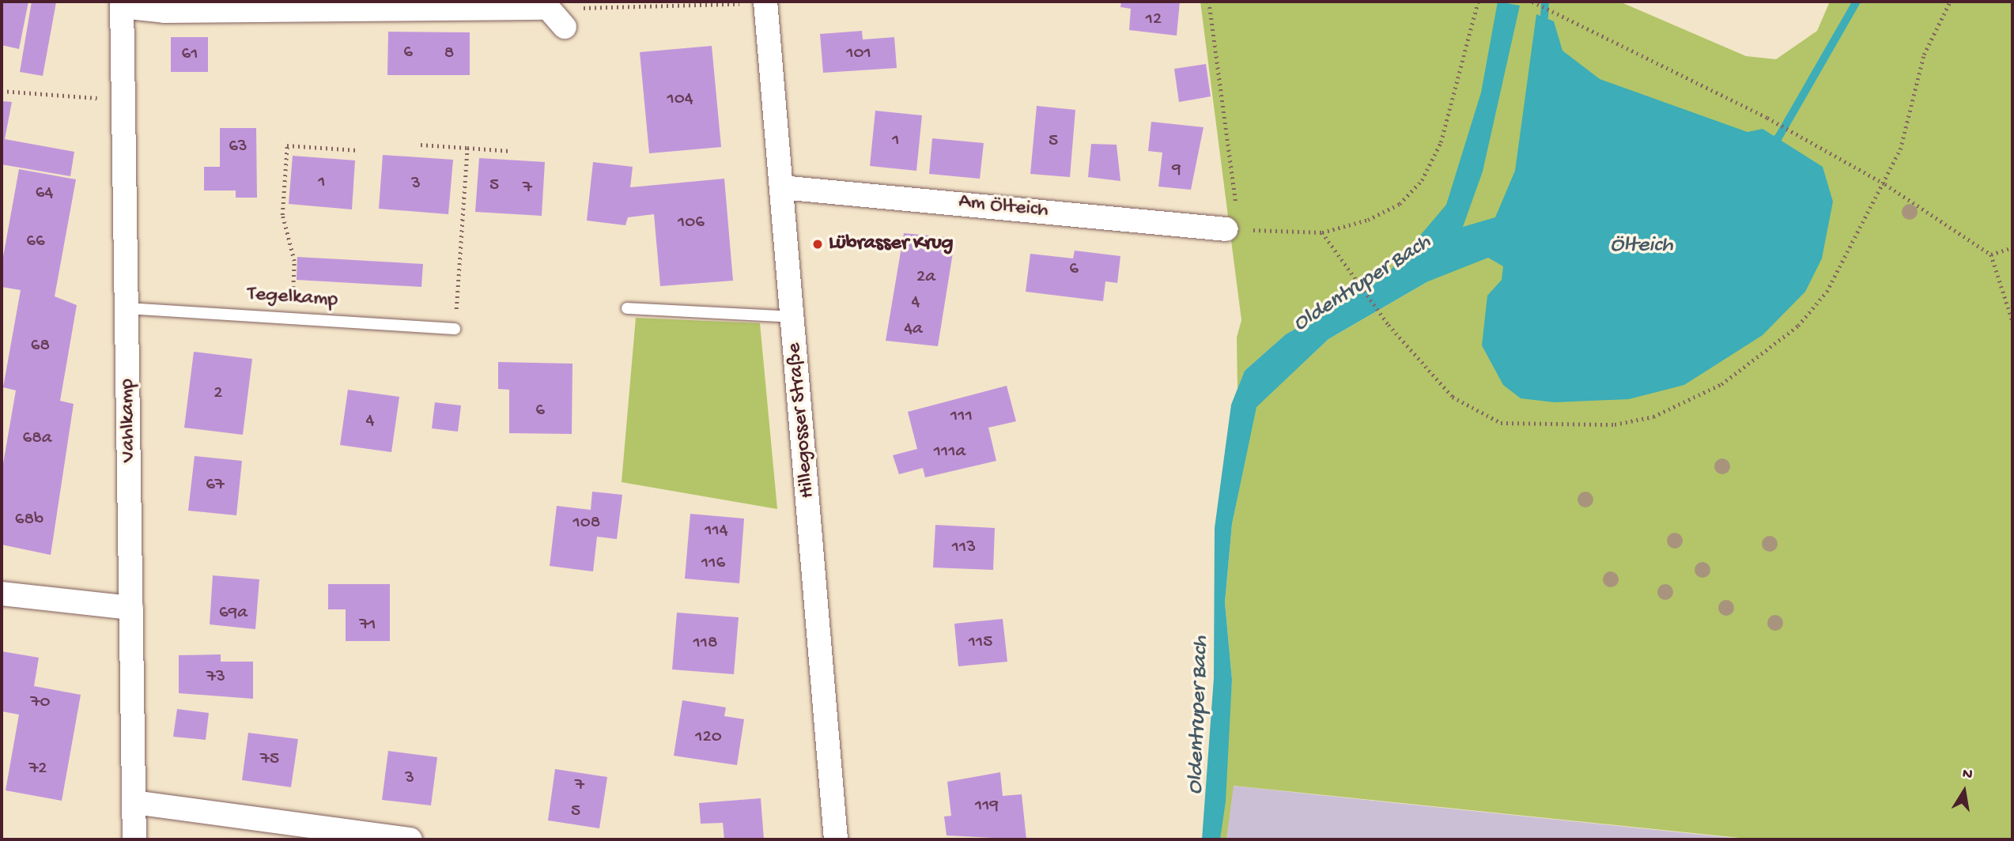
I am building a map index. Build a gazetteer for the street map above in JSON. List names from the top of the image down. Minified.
{"streets":{"street":["Am Ölteich","Vahlkamp","Hillegosser Straße"],"lane":["Tegelkamp"]},"crossings":[["Am Ölteich","Hillegosser Straße"],["Tegelkamp","Vahlkamp"]],"water":["Ölteich","Oldentruper Bach"],"places":["Lübrasser Krug"],"house_numbers":["12","6","8","101","61","104","1","5","63","9","1","3","5","7","64","106","66","6","2a","4","4a","68","2","6","111","4","68a","111a","67","68b","108","114","113","116","69a","71","115","118","73","70","120","75","72","3","7","119","5"],"north":"top"}
